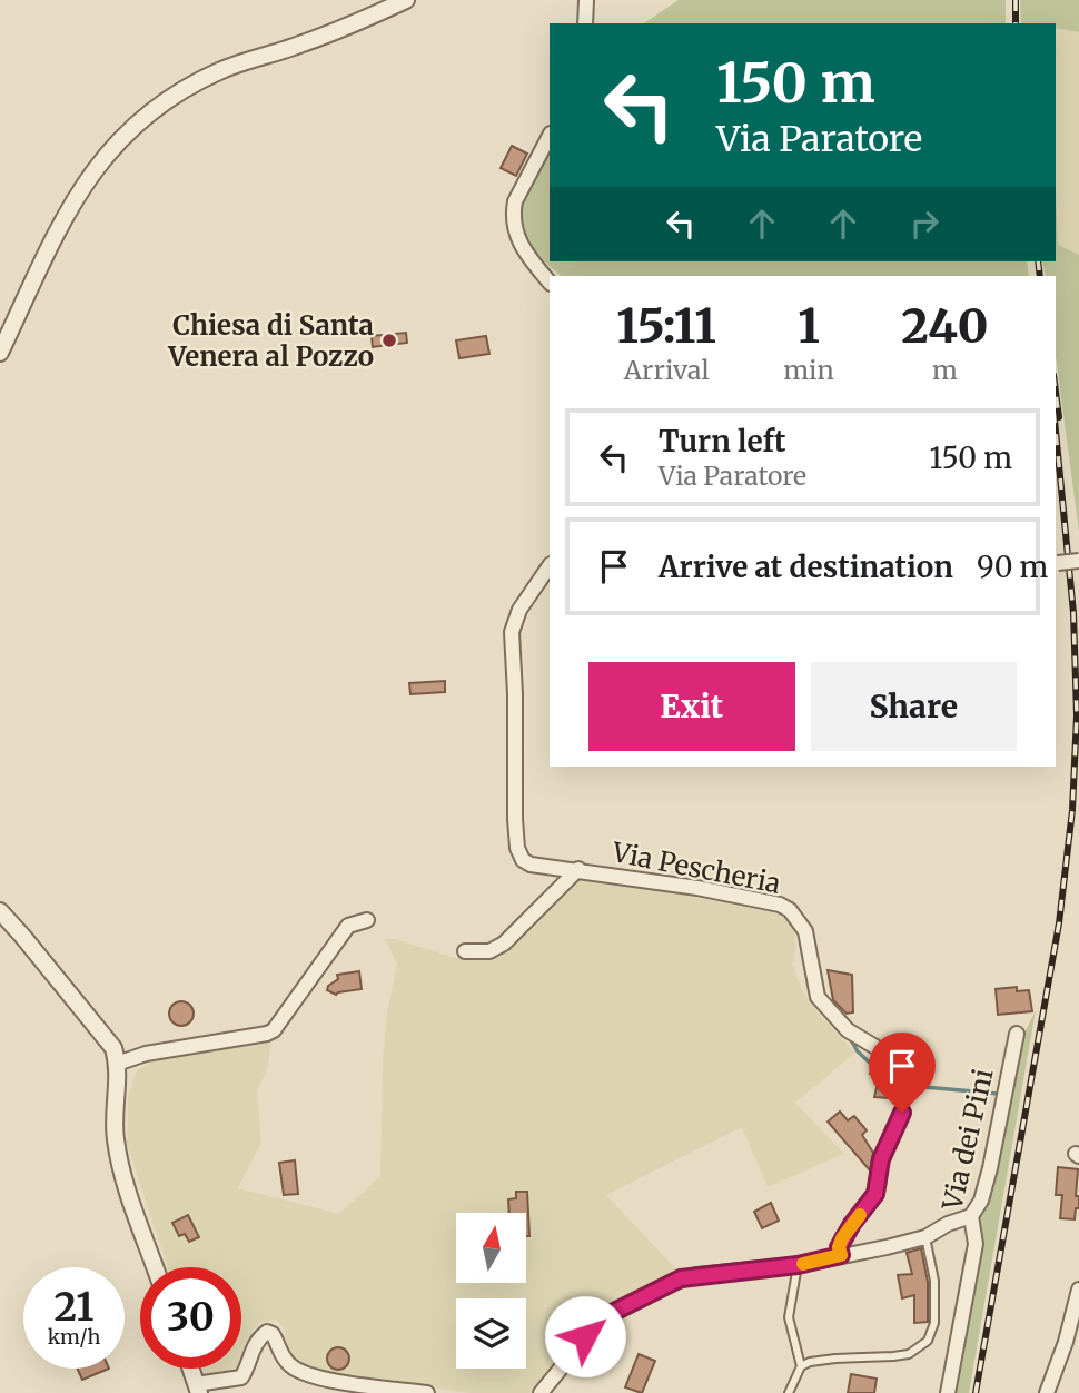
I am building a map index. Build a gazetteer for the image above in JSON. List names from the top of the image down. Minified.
{"streets":{"street":["Via Pescheria","Via dei Pini"]},"places":["Chiesa di Santa Venera al Pozzo"],"north":"top","page":{"turn":["150 m","Via Paratore"],"eta":["15:11","Arrival","1","min","240","m"],"list":[{"name":"Turn left","note":"Via Paratore","value":"150 m"},{"name":"Arrive at destination","value":"90 m"}],"buttons":["Exit","Share"],"speed":"21 km/h","limit":"30"}}
